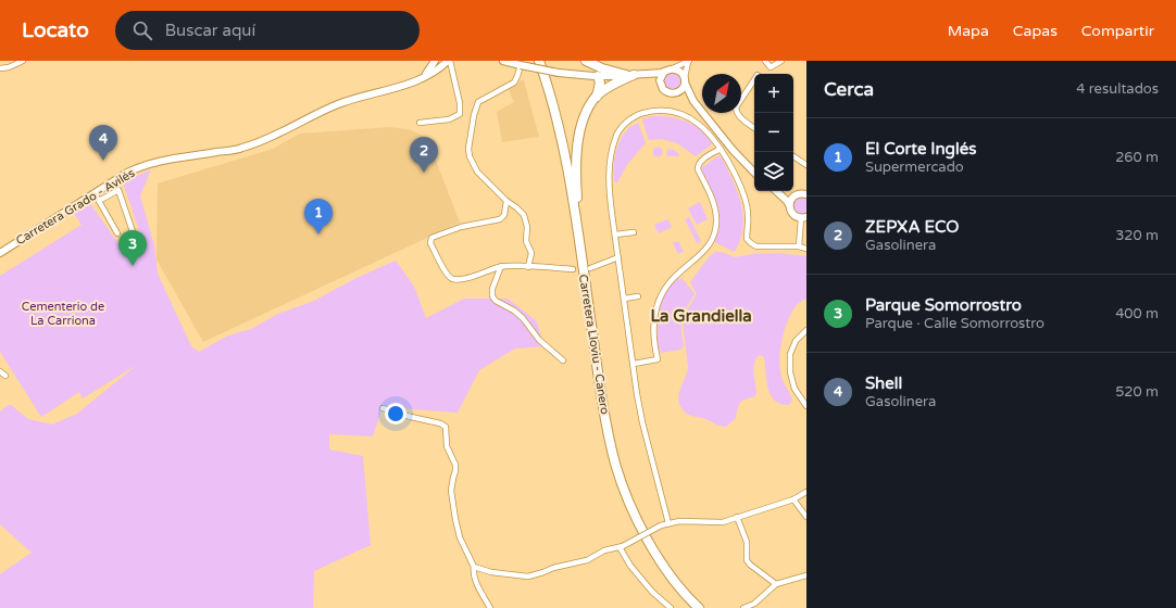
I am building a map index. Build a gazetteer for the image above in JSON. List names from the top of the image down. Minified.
{"streets":{"highway":["Carretera Lloviu - Canero"],"main road":["Carretera Grado - Avilés"]},"districts":["La Grandiella"],"parks":["Cementerio de La Carriona"],"north":"top right","page":{"header":"Locato","search":"Buscar aquí","nav":["Mapa","Capas","Compartir"],"heading":["Cerca","4 resultados"],"map_buttons":["+","−"],"list":[{"mark":"1","name":"El Corte Inglés","note":"Supermercado","value":"260 m"},{"mark":"2","name":"ZEPXA ECO","note":"Gasolinera","value":"320 m"},{"mark":"3","name":"Parque Somorrostro","note":"Parque · Calle Somorrostro","value":"400 m"},{"mark":"4","name":"Shell","note":"Gasolinera","value":"520 m"}],"pins":["4","2","1","3"]}}
